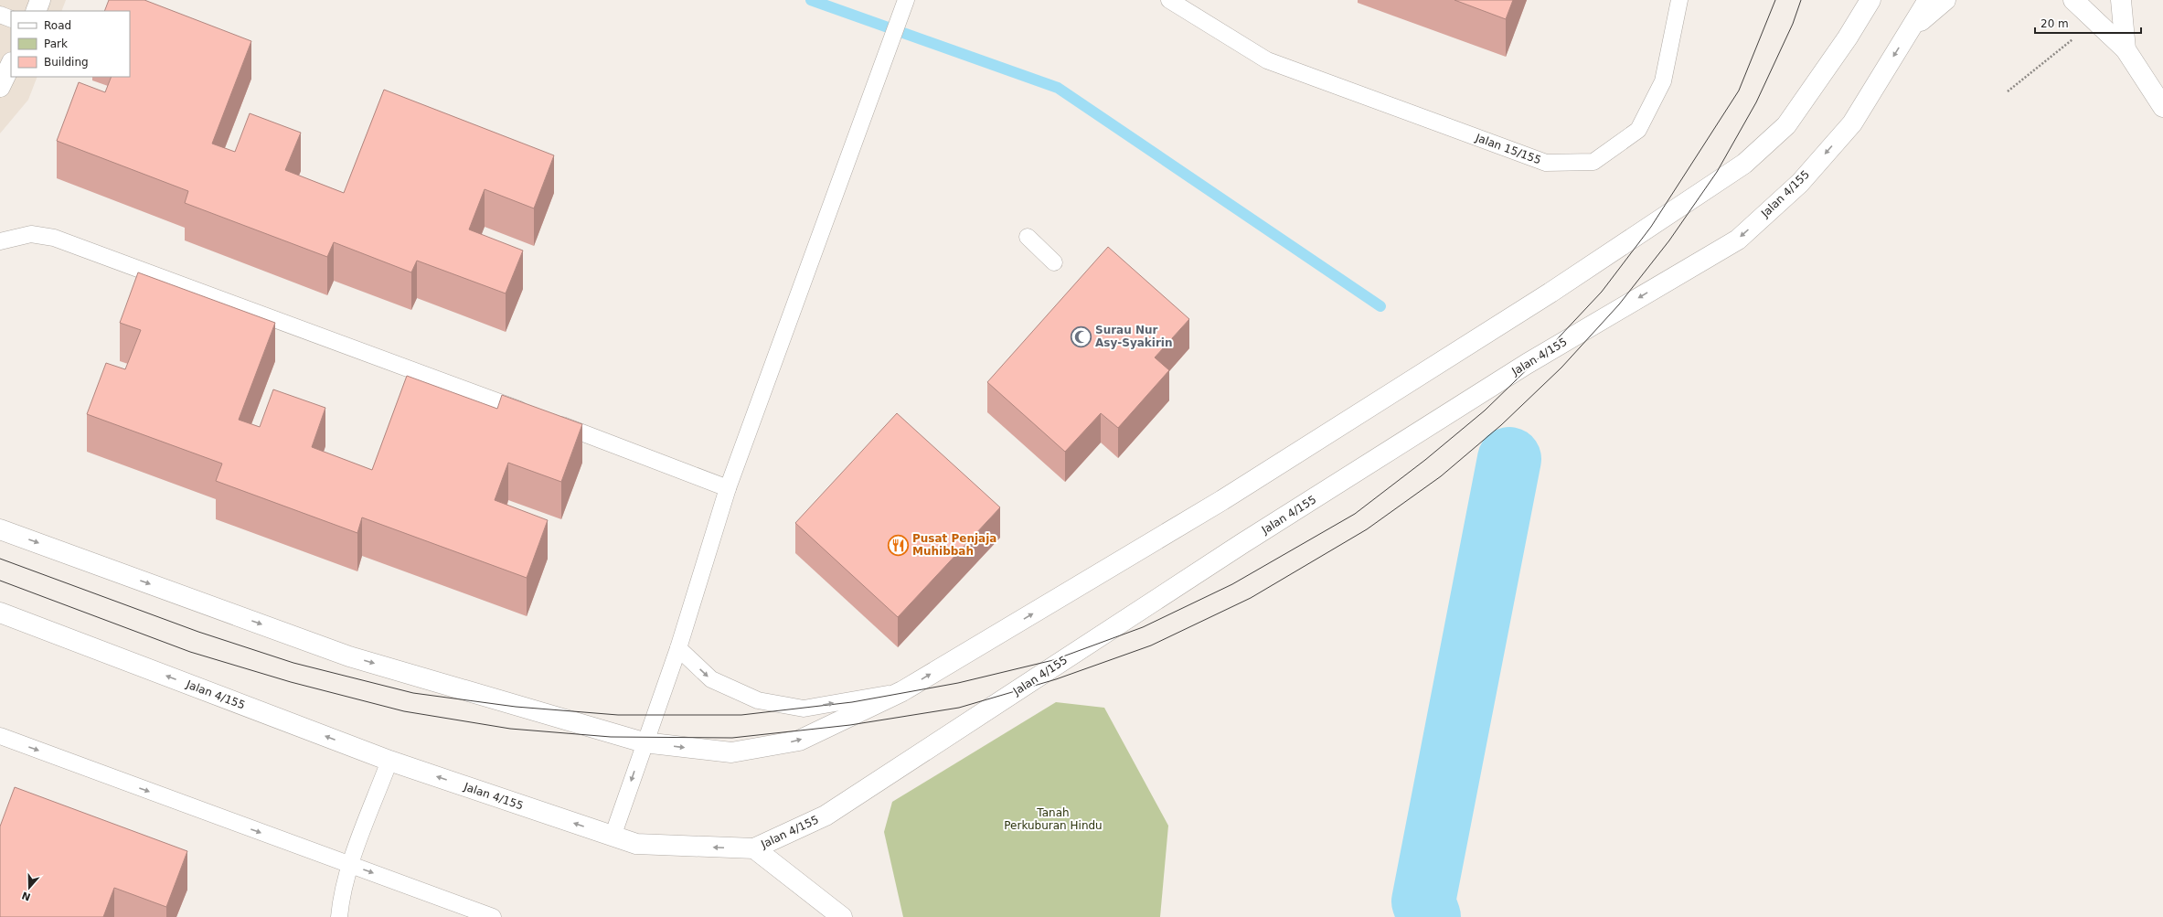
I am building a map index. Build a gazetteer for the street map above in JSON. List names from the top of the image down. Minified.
{"streets":{"street":["Jalan 4/155"],"lane":["Jalan 15/155"]},"parks":["Tanah Perkuburan Hindu"],"places":{"mosque":["Surau Nur Asy-Syakirin"],"restaurant":["Pusat Penjaja Muhibbah"]},"legend":["Road","Park","Building"],"scale_bar":"20 m","north":"bottom"}
